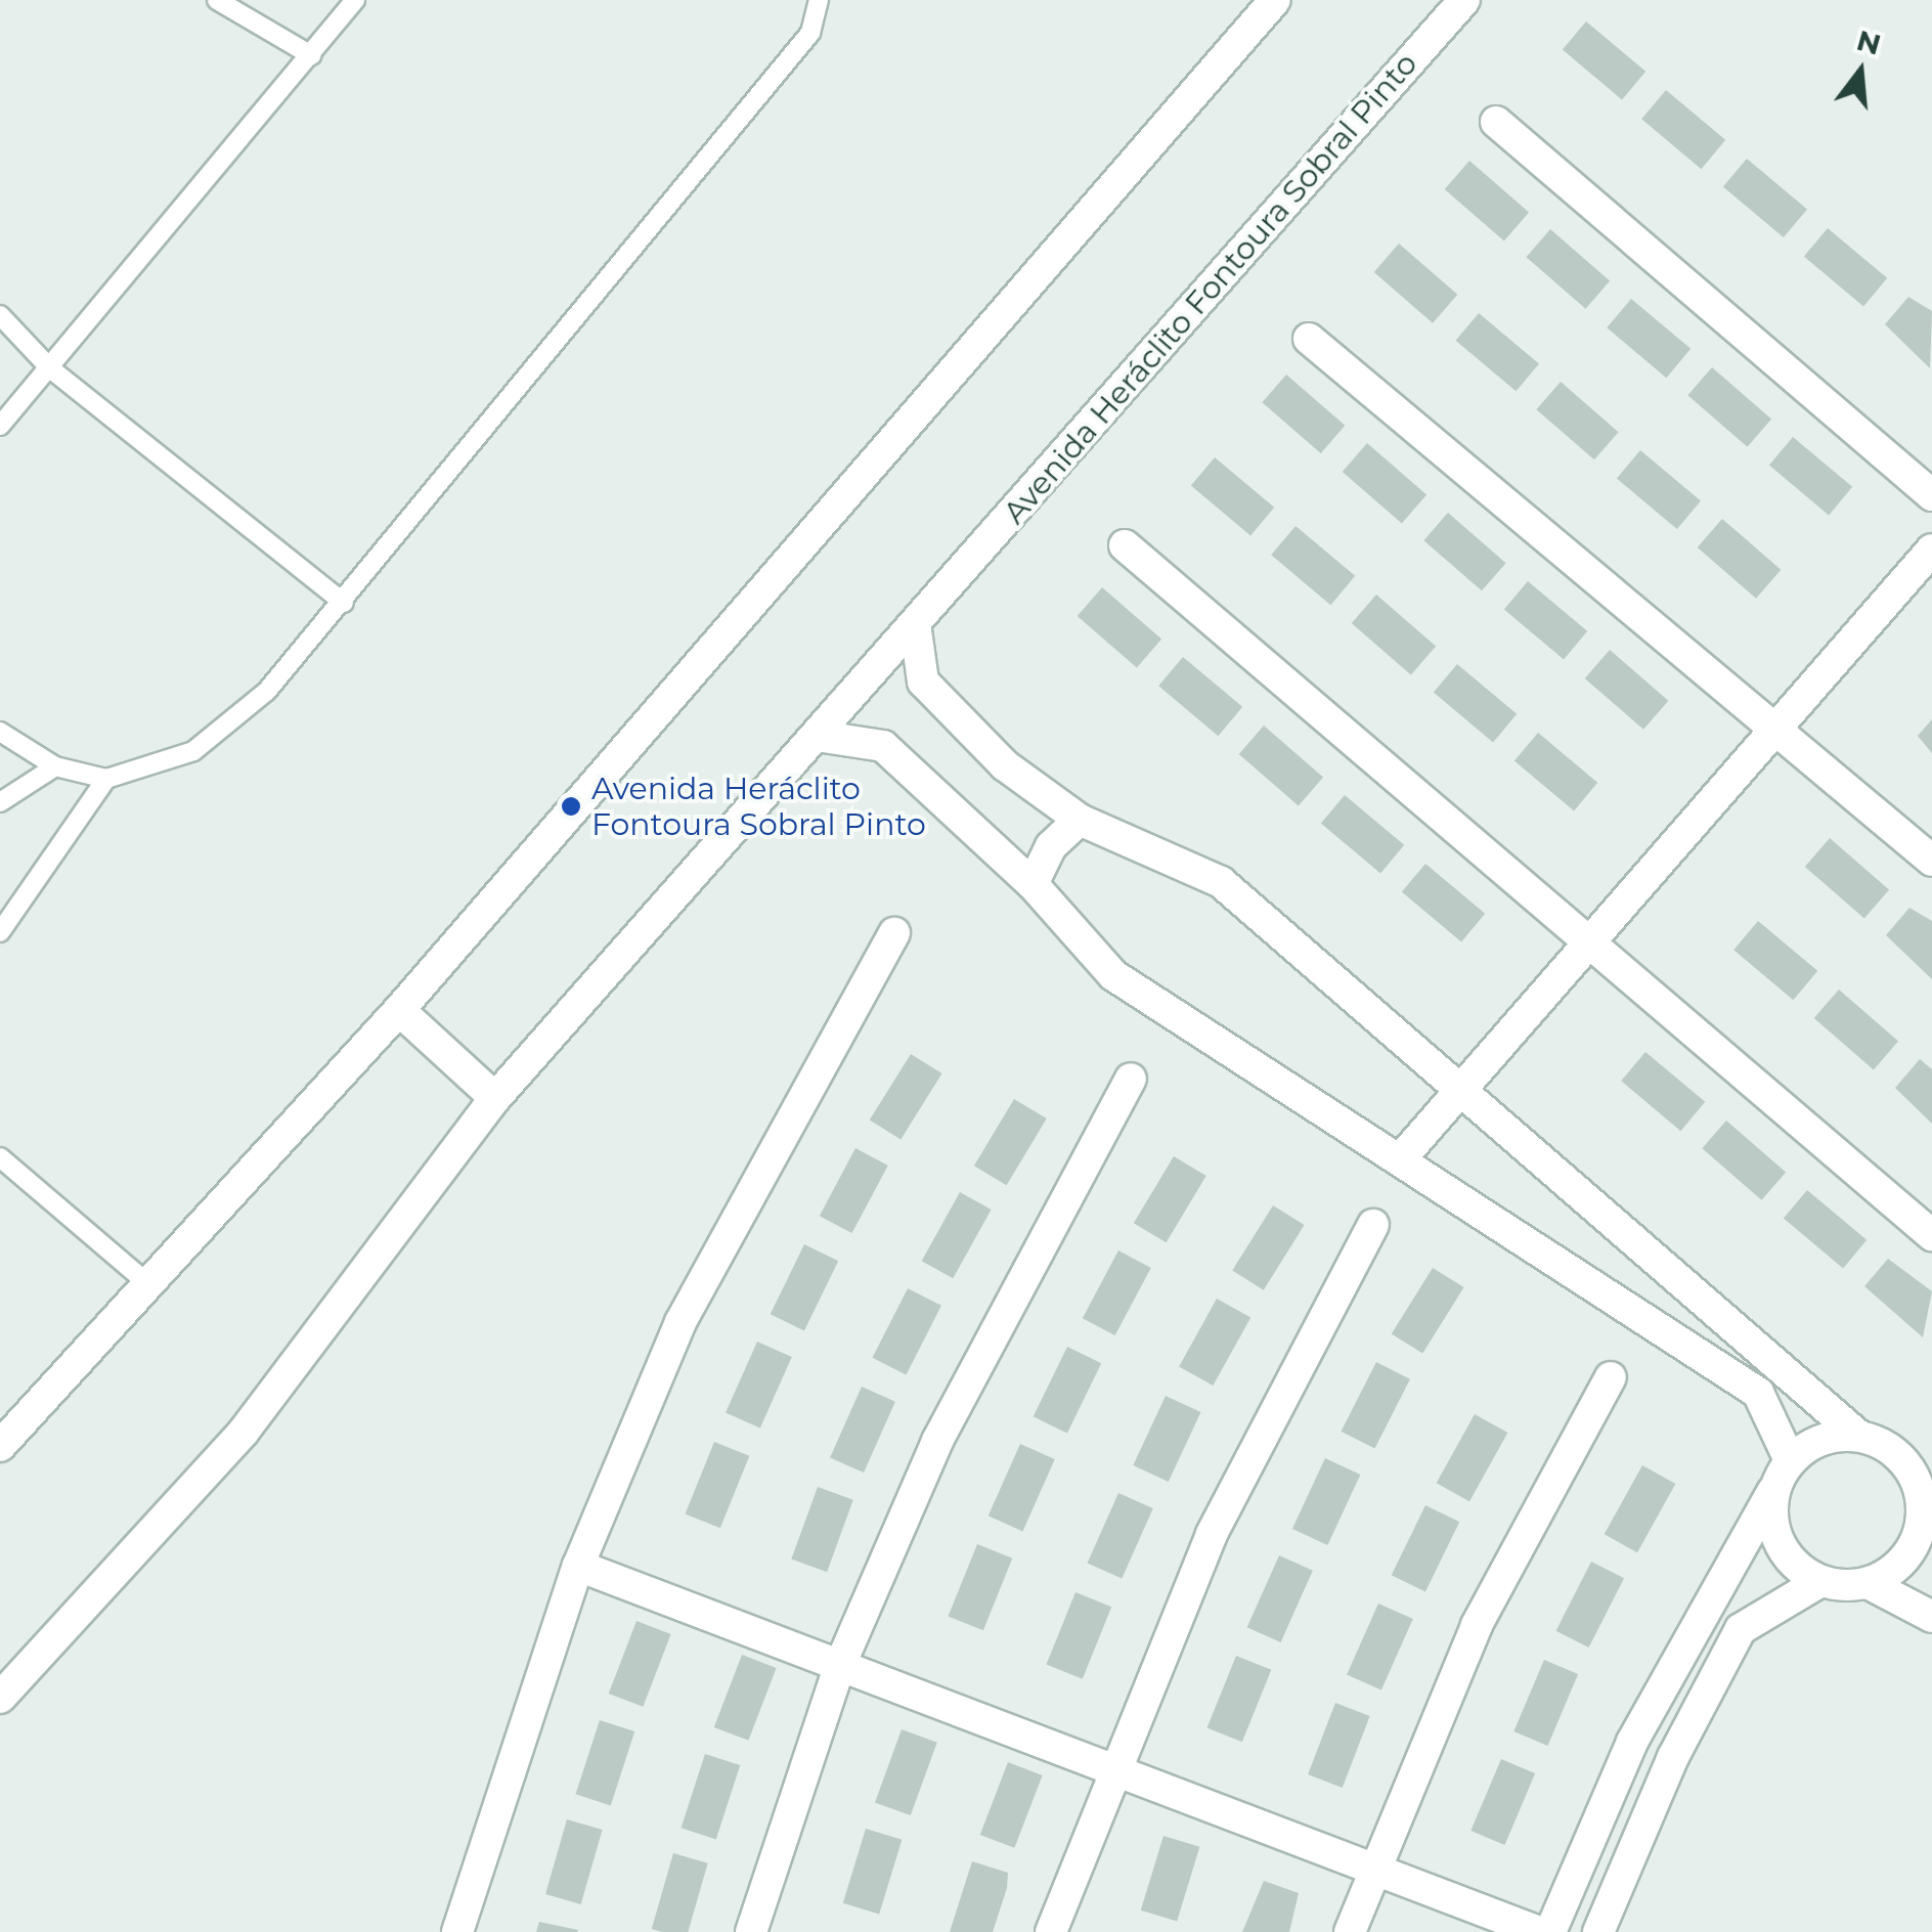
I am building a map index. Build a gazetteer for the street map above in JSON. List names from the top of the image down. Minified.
{"streets":{"street":["Avenida Heráclito Fontoura Sobral Pinto"]},"places":["Avenida Heráclito Fontoura Sobral Pinto"],"north":"top"}
